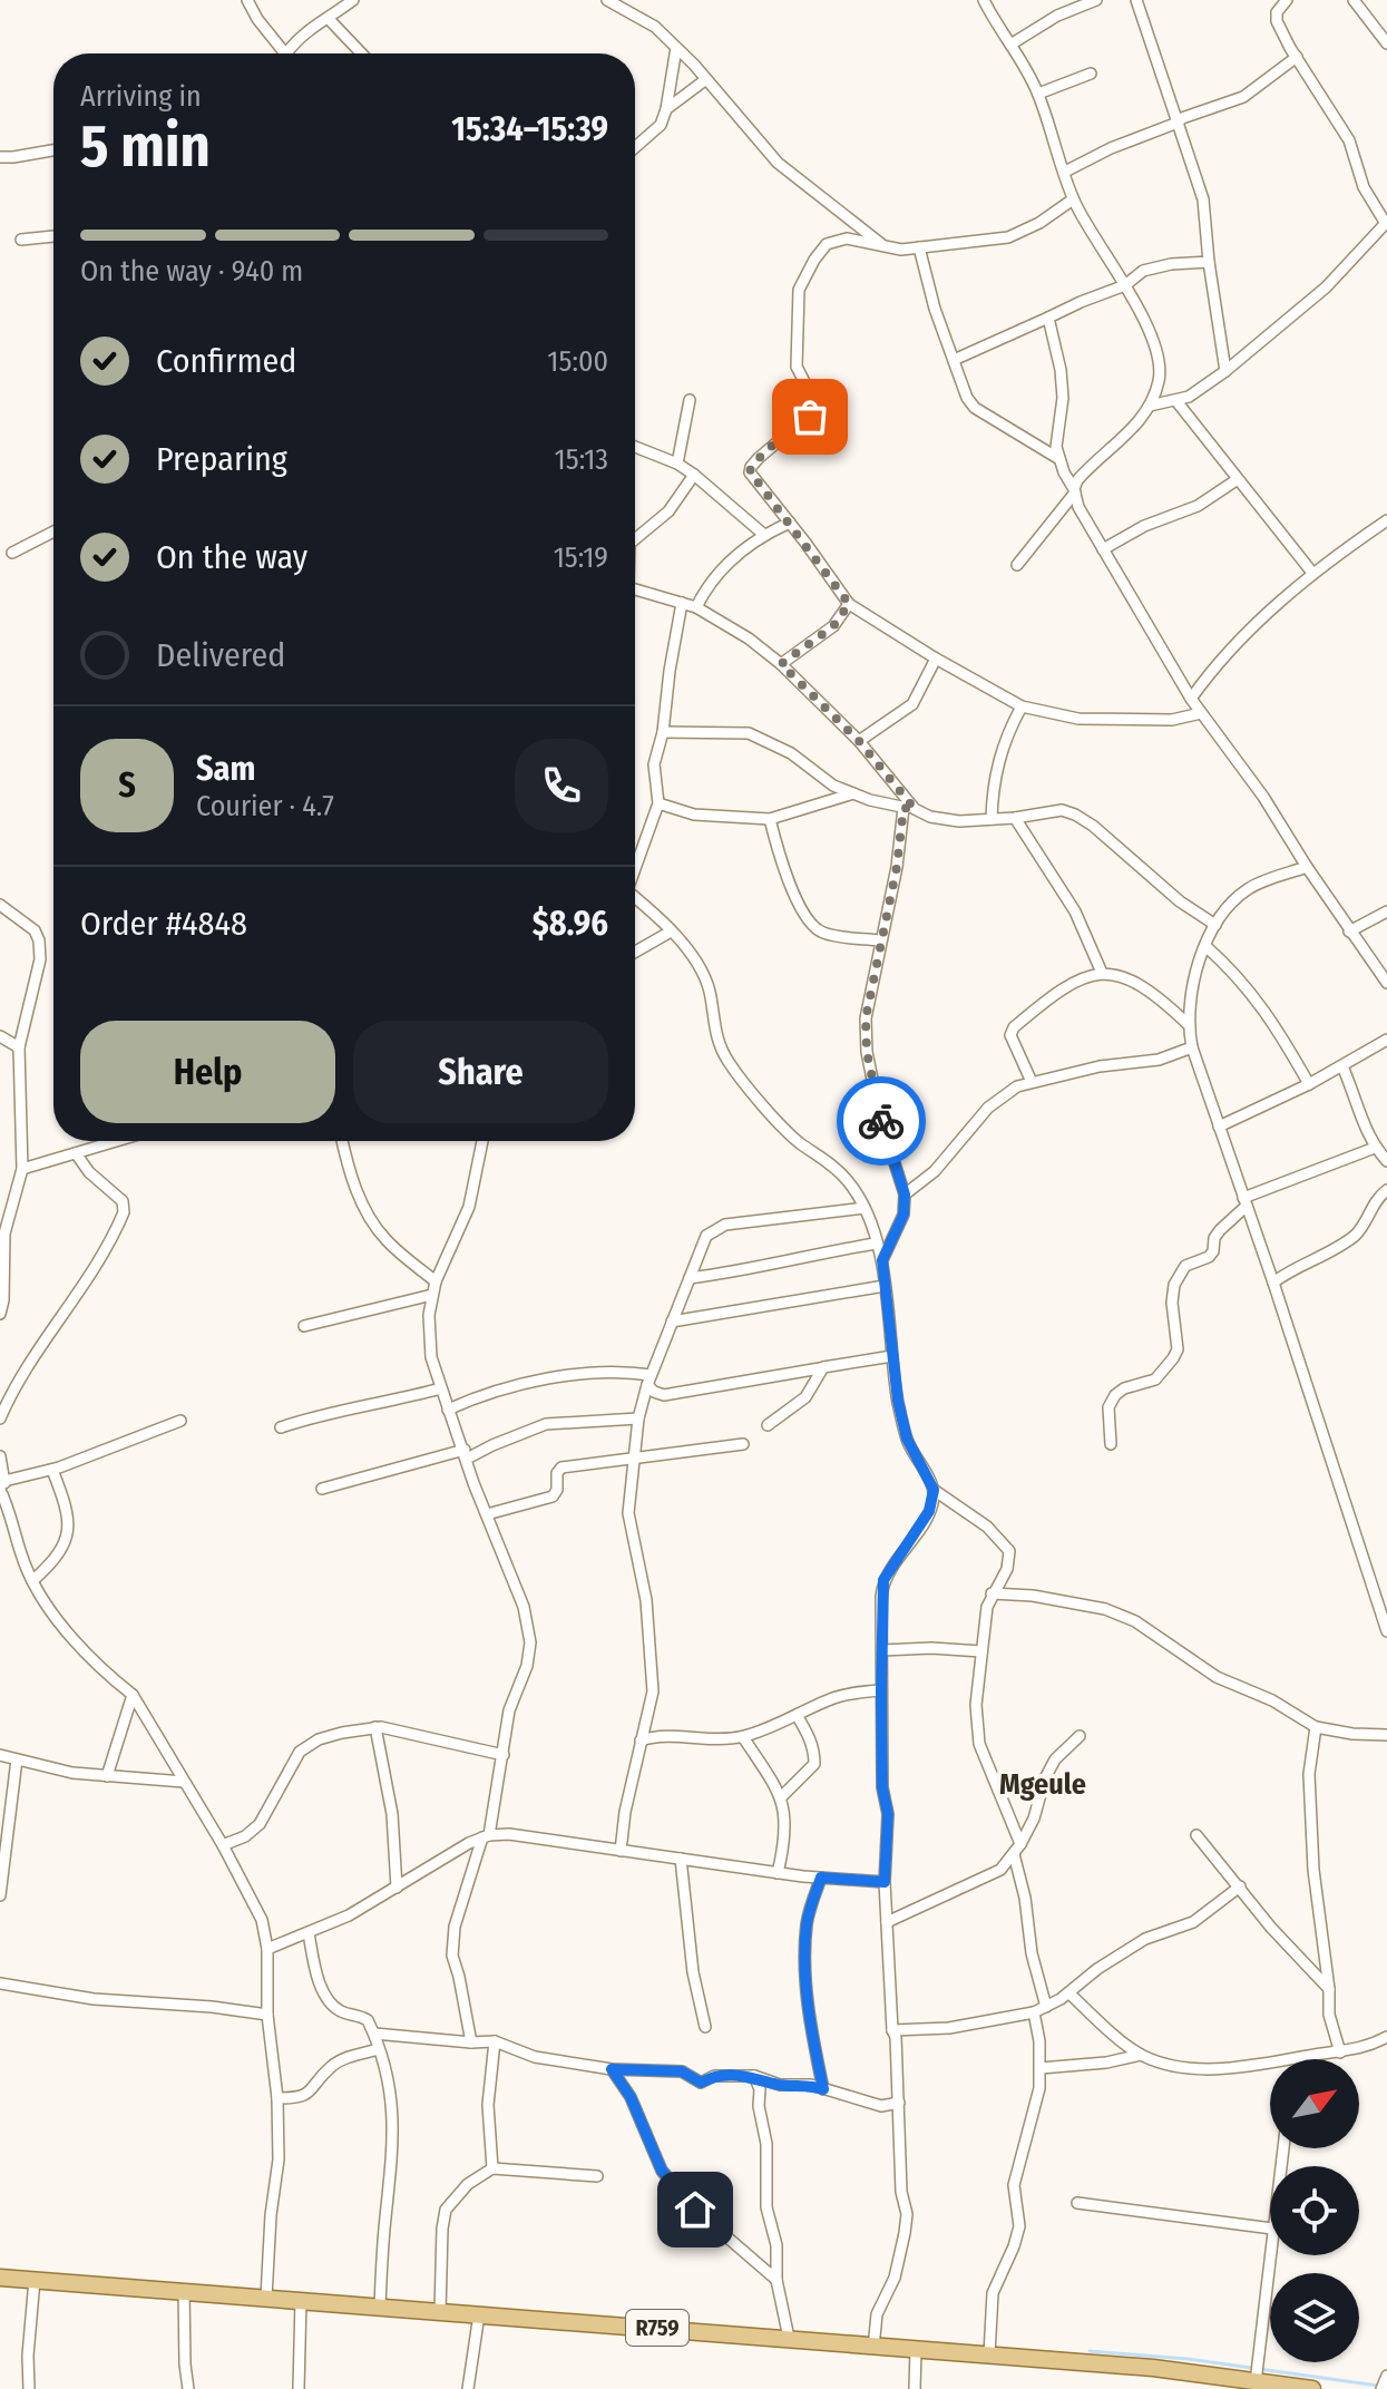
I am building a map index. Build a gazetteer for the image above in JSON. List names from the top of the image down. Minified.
{"streets":{"main road":["R759"]},"districts":["Mgeule"],"north":"top right","page":{"heading":["5 min","Arriving in","15:34–15:39"],"panel":["Sam","Courier · 4.7","Order #4848","$8.96"],"bar":"On the way · 940 m","list":[["Confirmed","15:00"],["Preparing","15:13"],["On the way","15:19"],"Delivered"],"round":"S","buttons":["Help","Share"]}}
